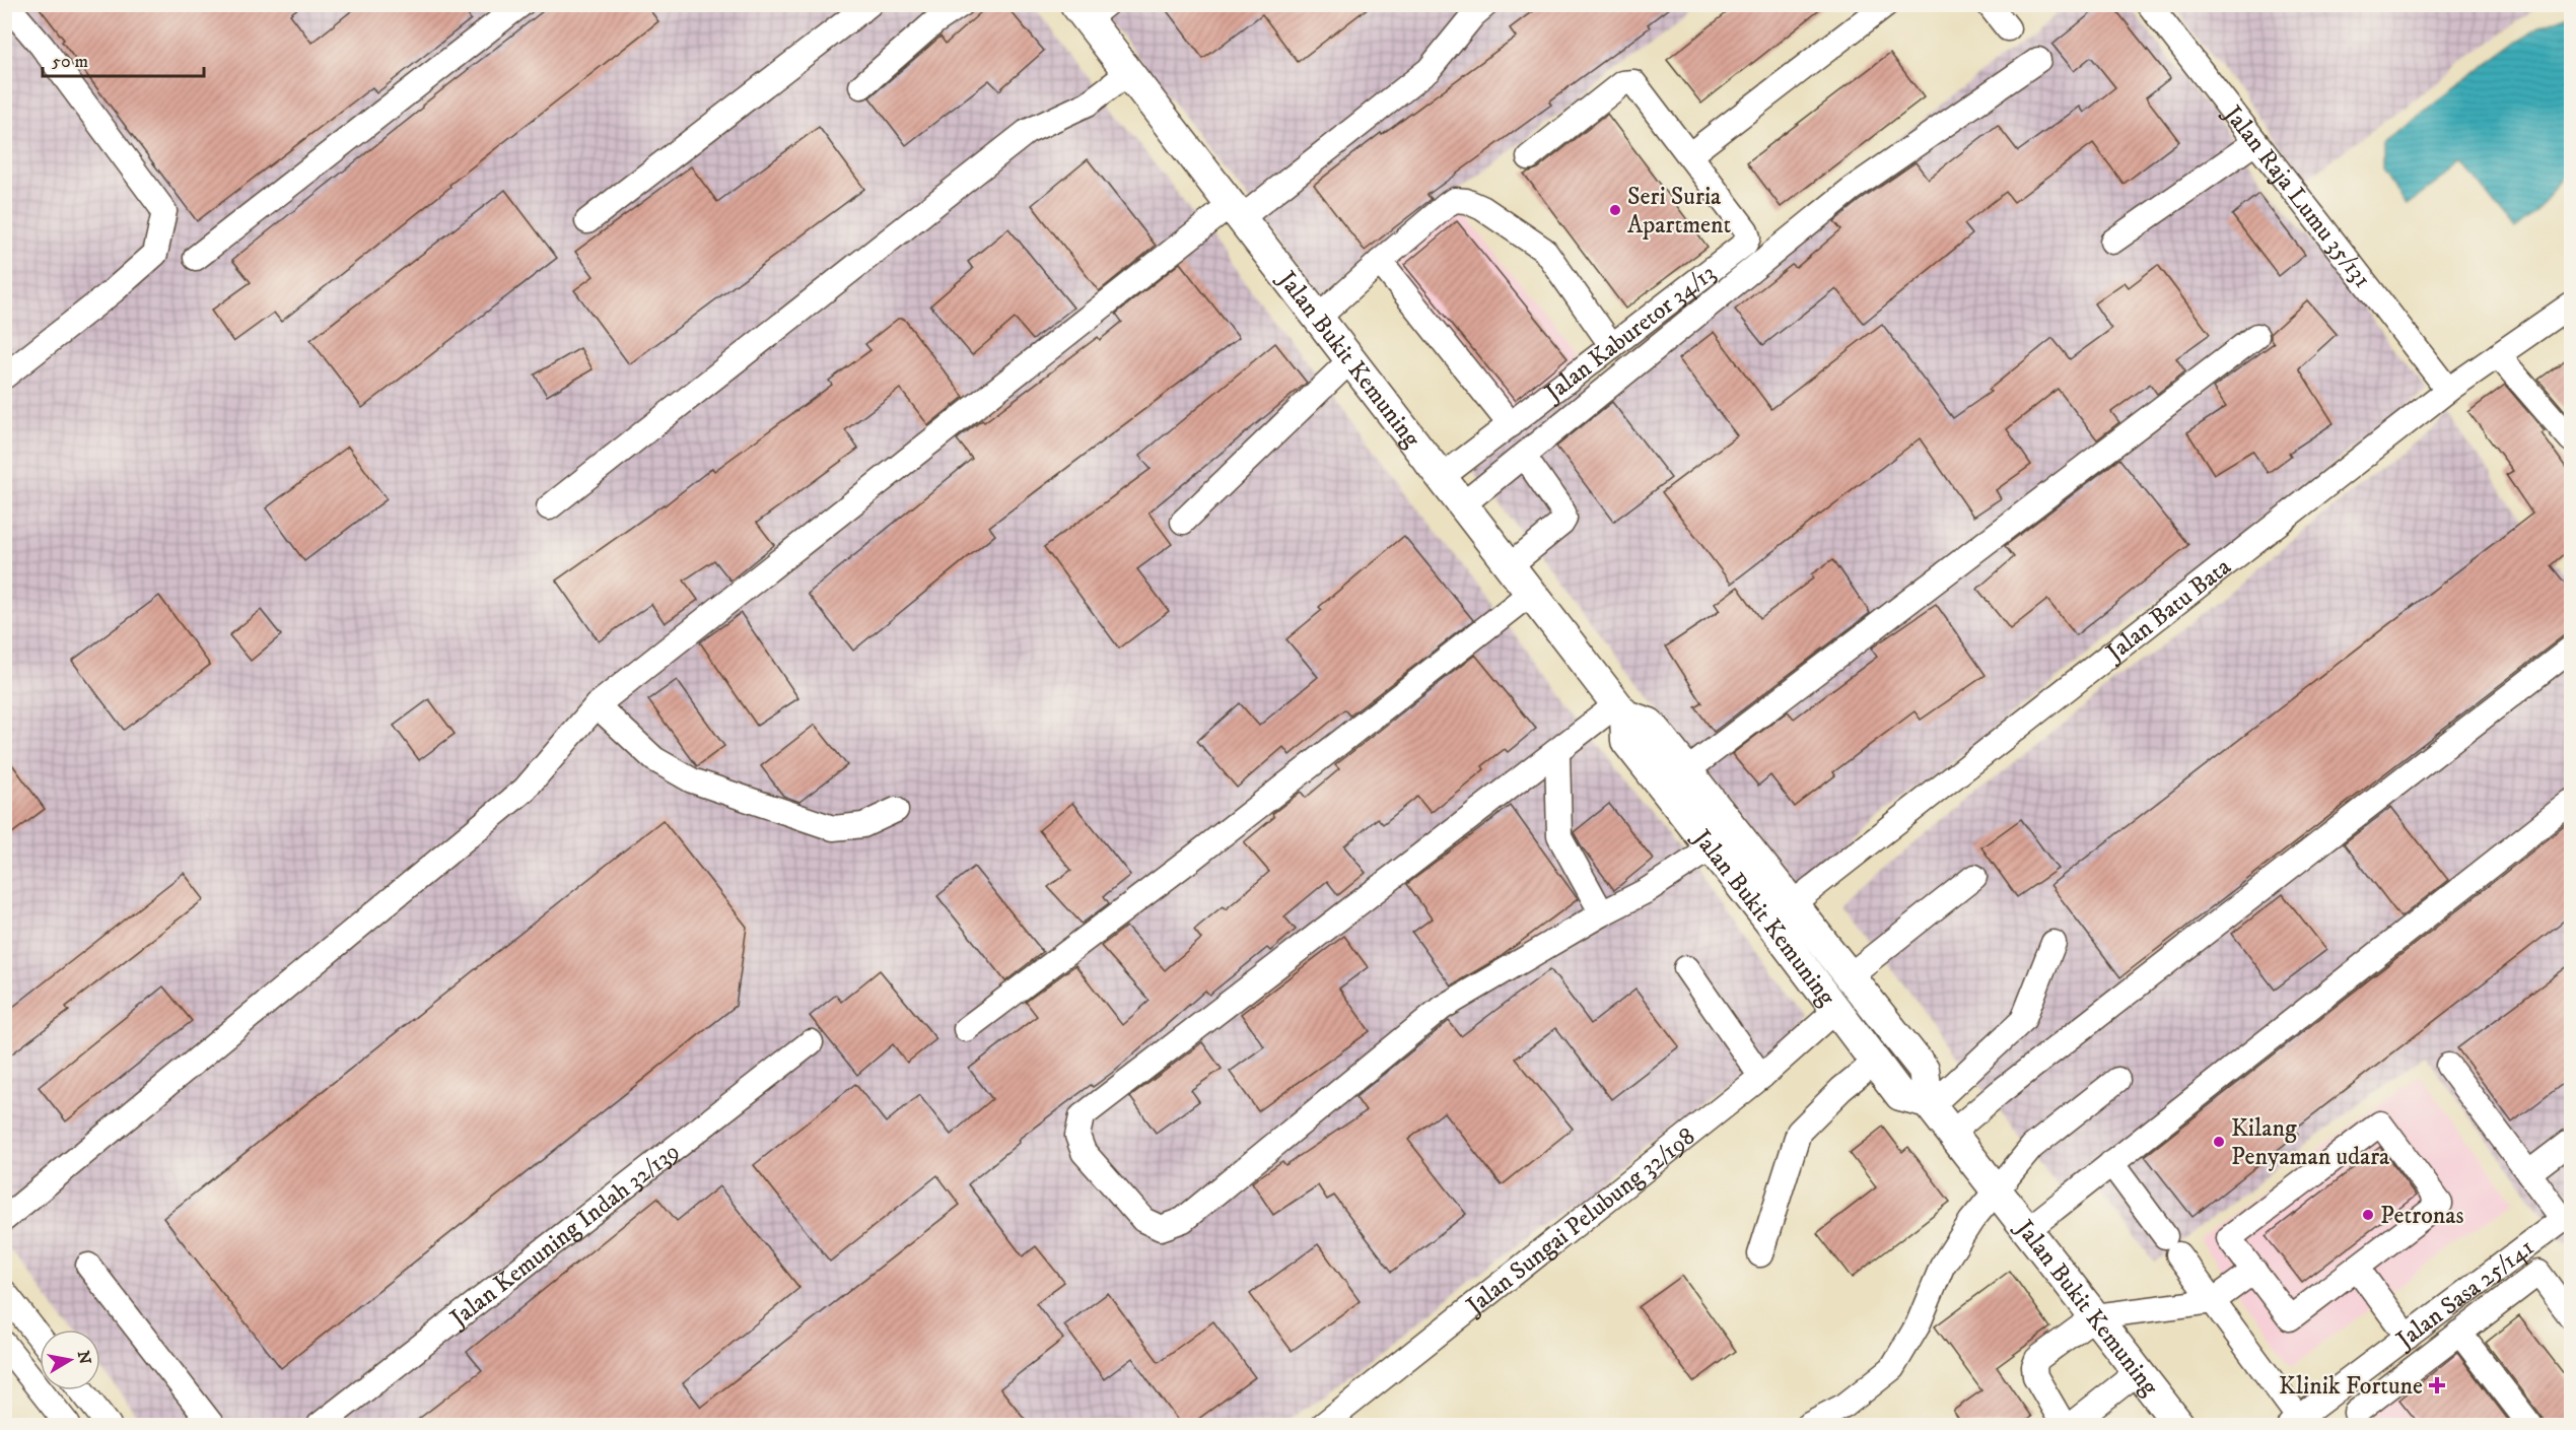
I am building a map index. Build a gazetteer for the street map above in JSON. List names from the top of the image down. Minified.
{"streets":{"main road":["Jalan Bukit Kemuning"],"street":["Jalan Raja Lumu 35/131","Jalan Kaburetor 34/13","Jalan Batu Bata","Jalan Sungai Pelubung 32/198","Jalan Kemuning Indah 32/139","Jalan Sasa 25/141"]},"crossings":[["Jalan Raja Lumu 35/131","Jalan Batu Bata"],["Jalan Kaburetor 34/13","Jalan Bukit Kemuning"],["Jalan Bukit Kemuning","Jalan Batu Bata"],["Jalan Bukit Kemuning","Jalan Sungai Pelubung 32/198"]],"places":{"other":["Seri Suria Apartment","Kilang Penyaman udara","Petronas"],"health":["Klinik Fortune"]},"scale_bar":"50 m","north":"right"}
